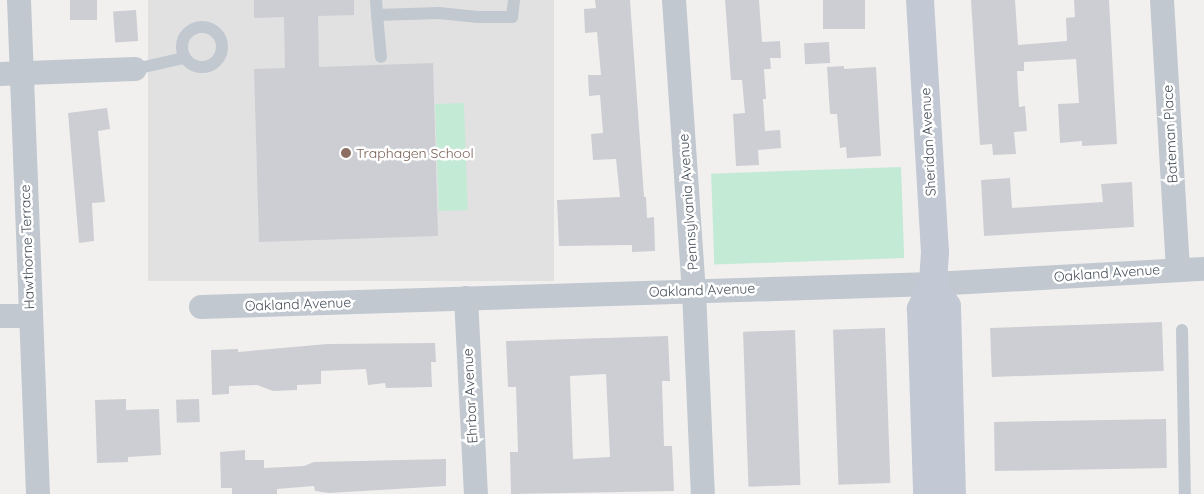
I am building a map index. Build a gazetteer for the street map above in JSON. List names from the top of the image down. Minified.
{"streets":{"street":["Bateman Place","Sheridan Avenue","Pennsylvania Avenue","Hawthorne Terrace","Oakland Avenue","Ehrbar Avenue"]},"crossings":[["Bateman Place","Oakland Avenue"],["Sheridan Avenue","Oakland Avenue"],["Pennsylvania Avenue","Oakland Avenue"],["Oakland Avenue","Ehrbar Avenue"]],"places":["Traphagen School"]}
